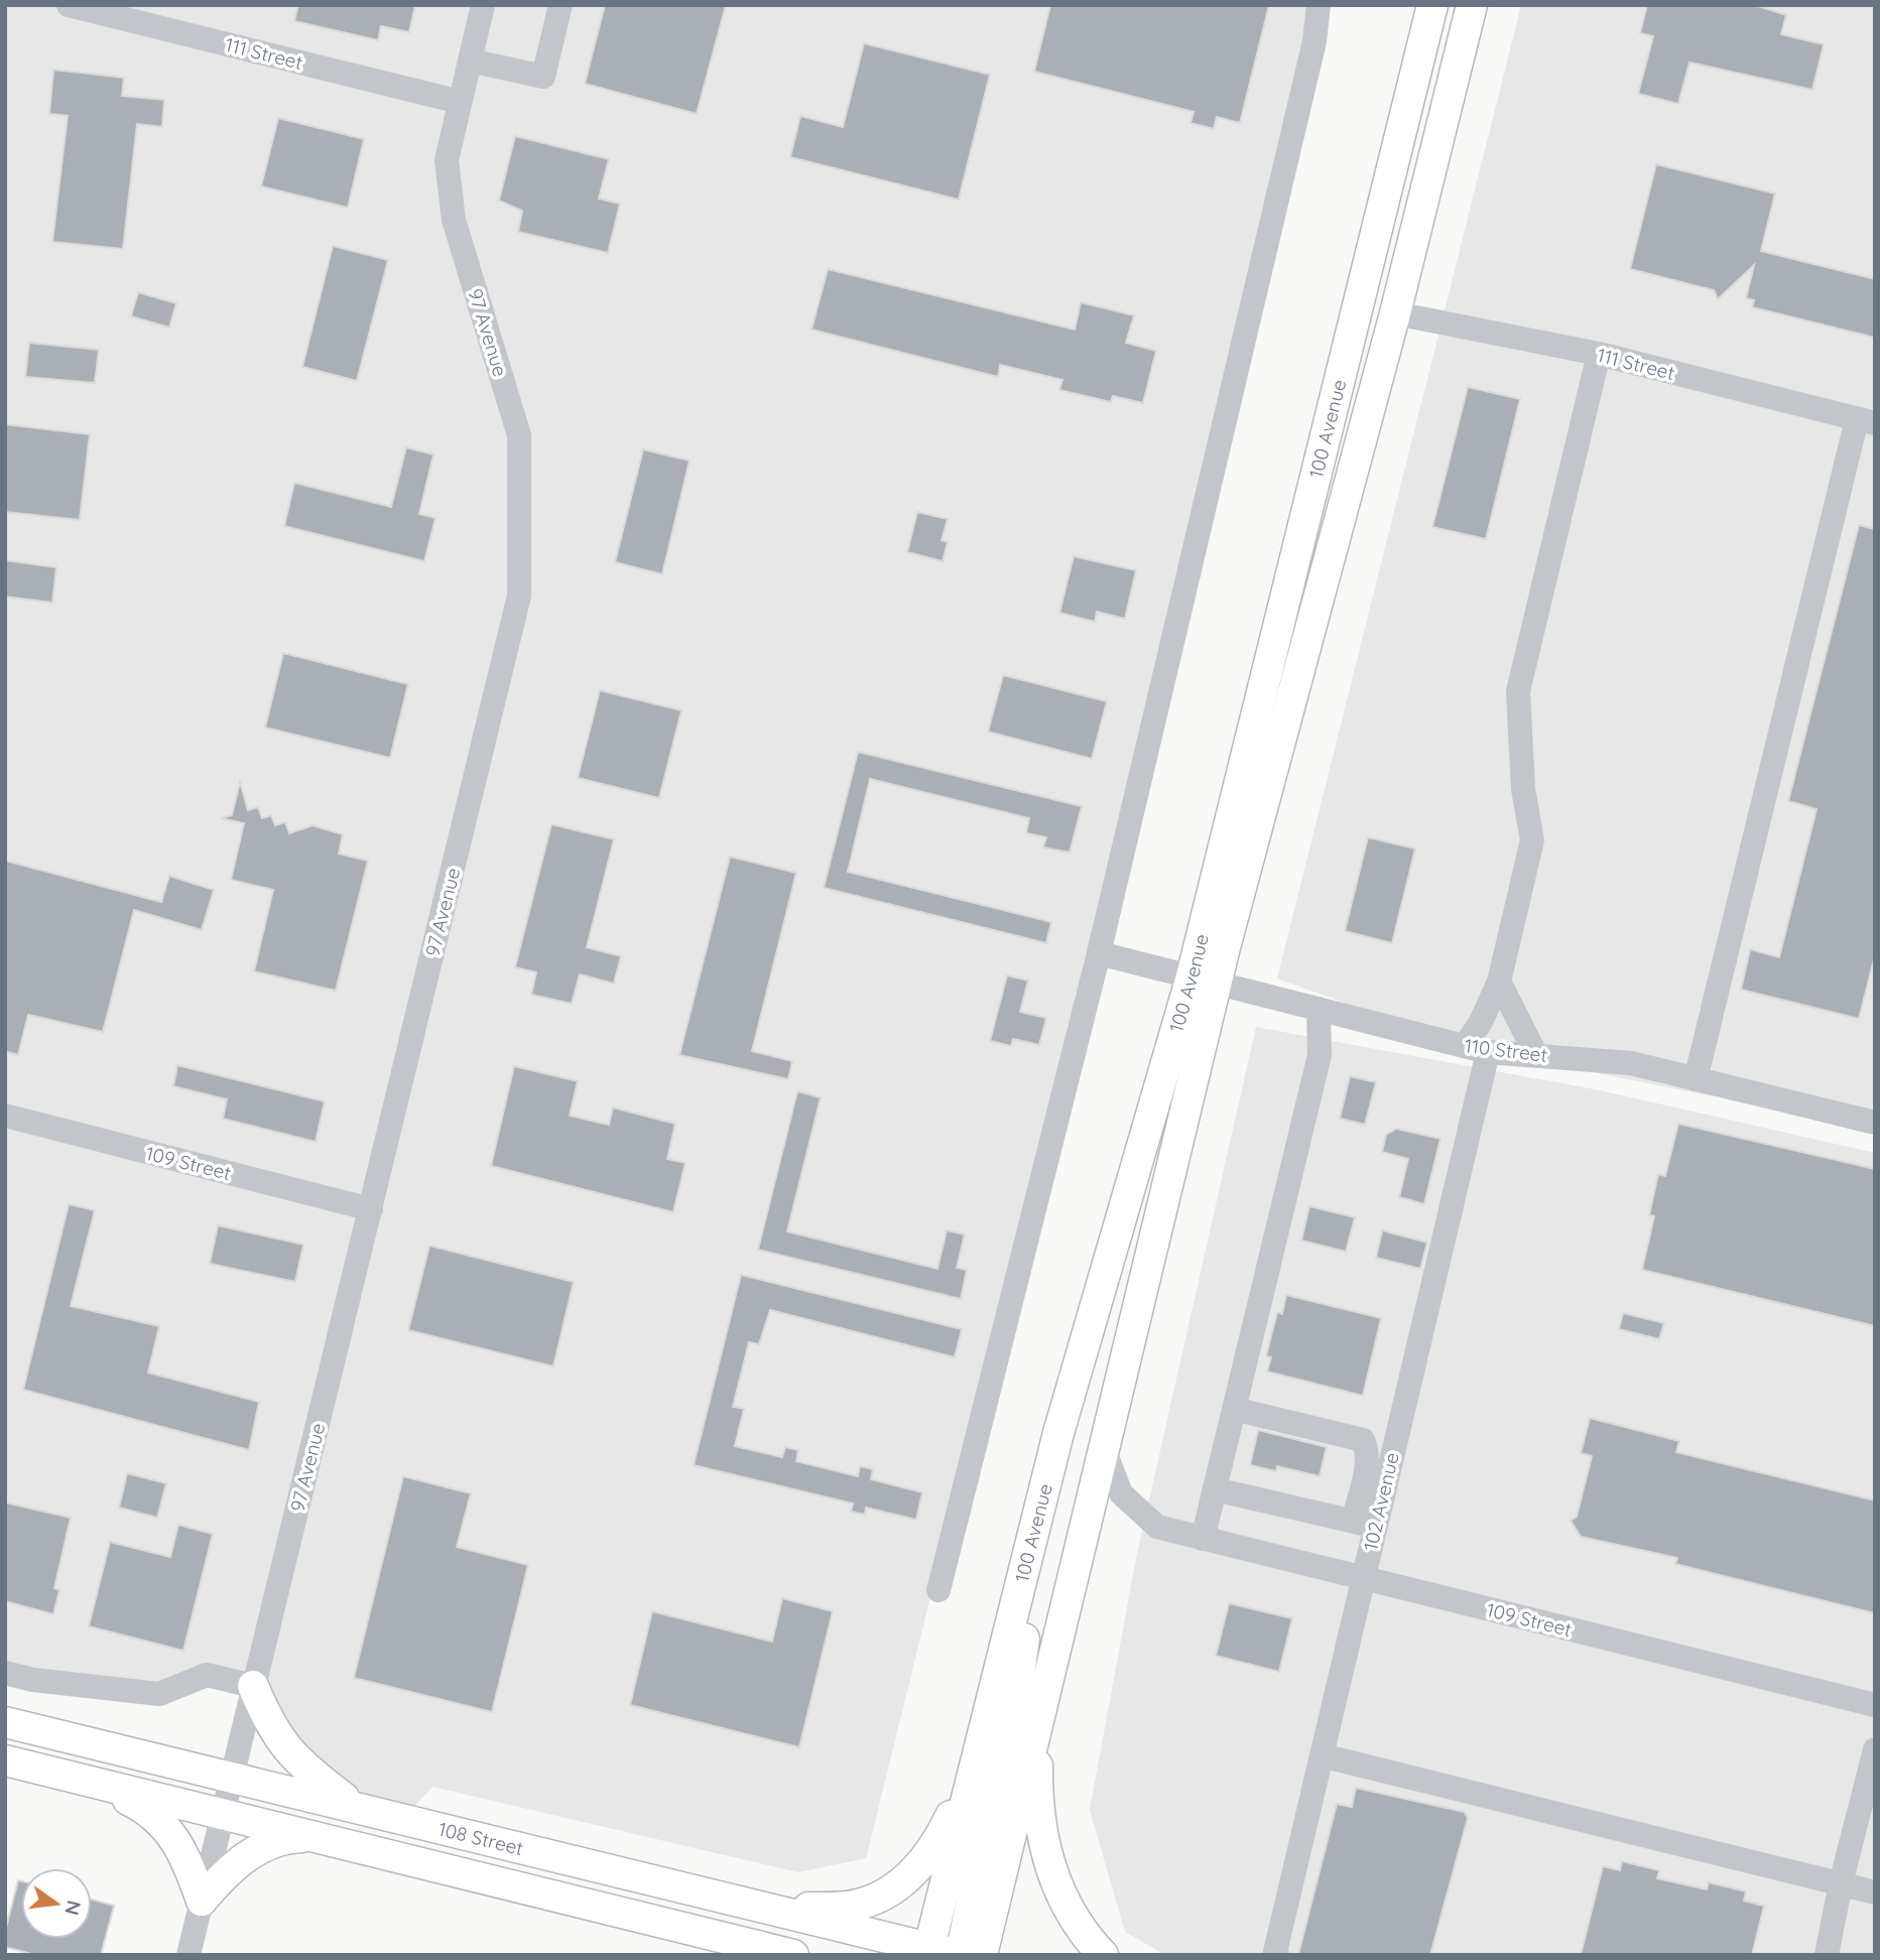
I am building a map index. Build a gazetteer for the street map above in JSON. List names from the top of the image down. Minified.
{"streets":{"main road":["100 Avenue","108 Street"],"street":["111 Street","97 Avenue","110 Street","109 Street","102 Avenue"]},"crossings":[["111 Street","97 Avenue"],["111 Street","100 Avenue"],["97 Avenue","109 Street"],["97 Avenue","108 Street"],["100 Avenue","110 Street"],["100 Avenue","109 Street"],["100 Avenue","108 Street"],["110 Street","102 Avenue"],["109 Street","102 Avenue"]],"north":"right"}
